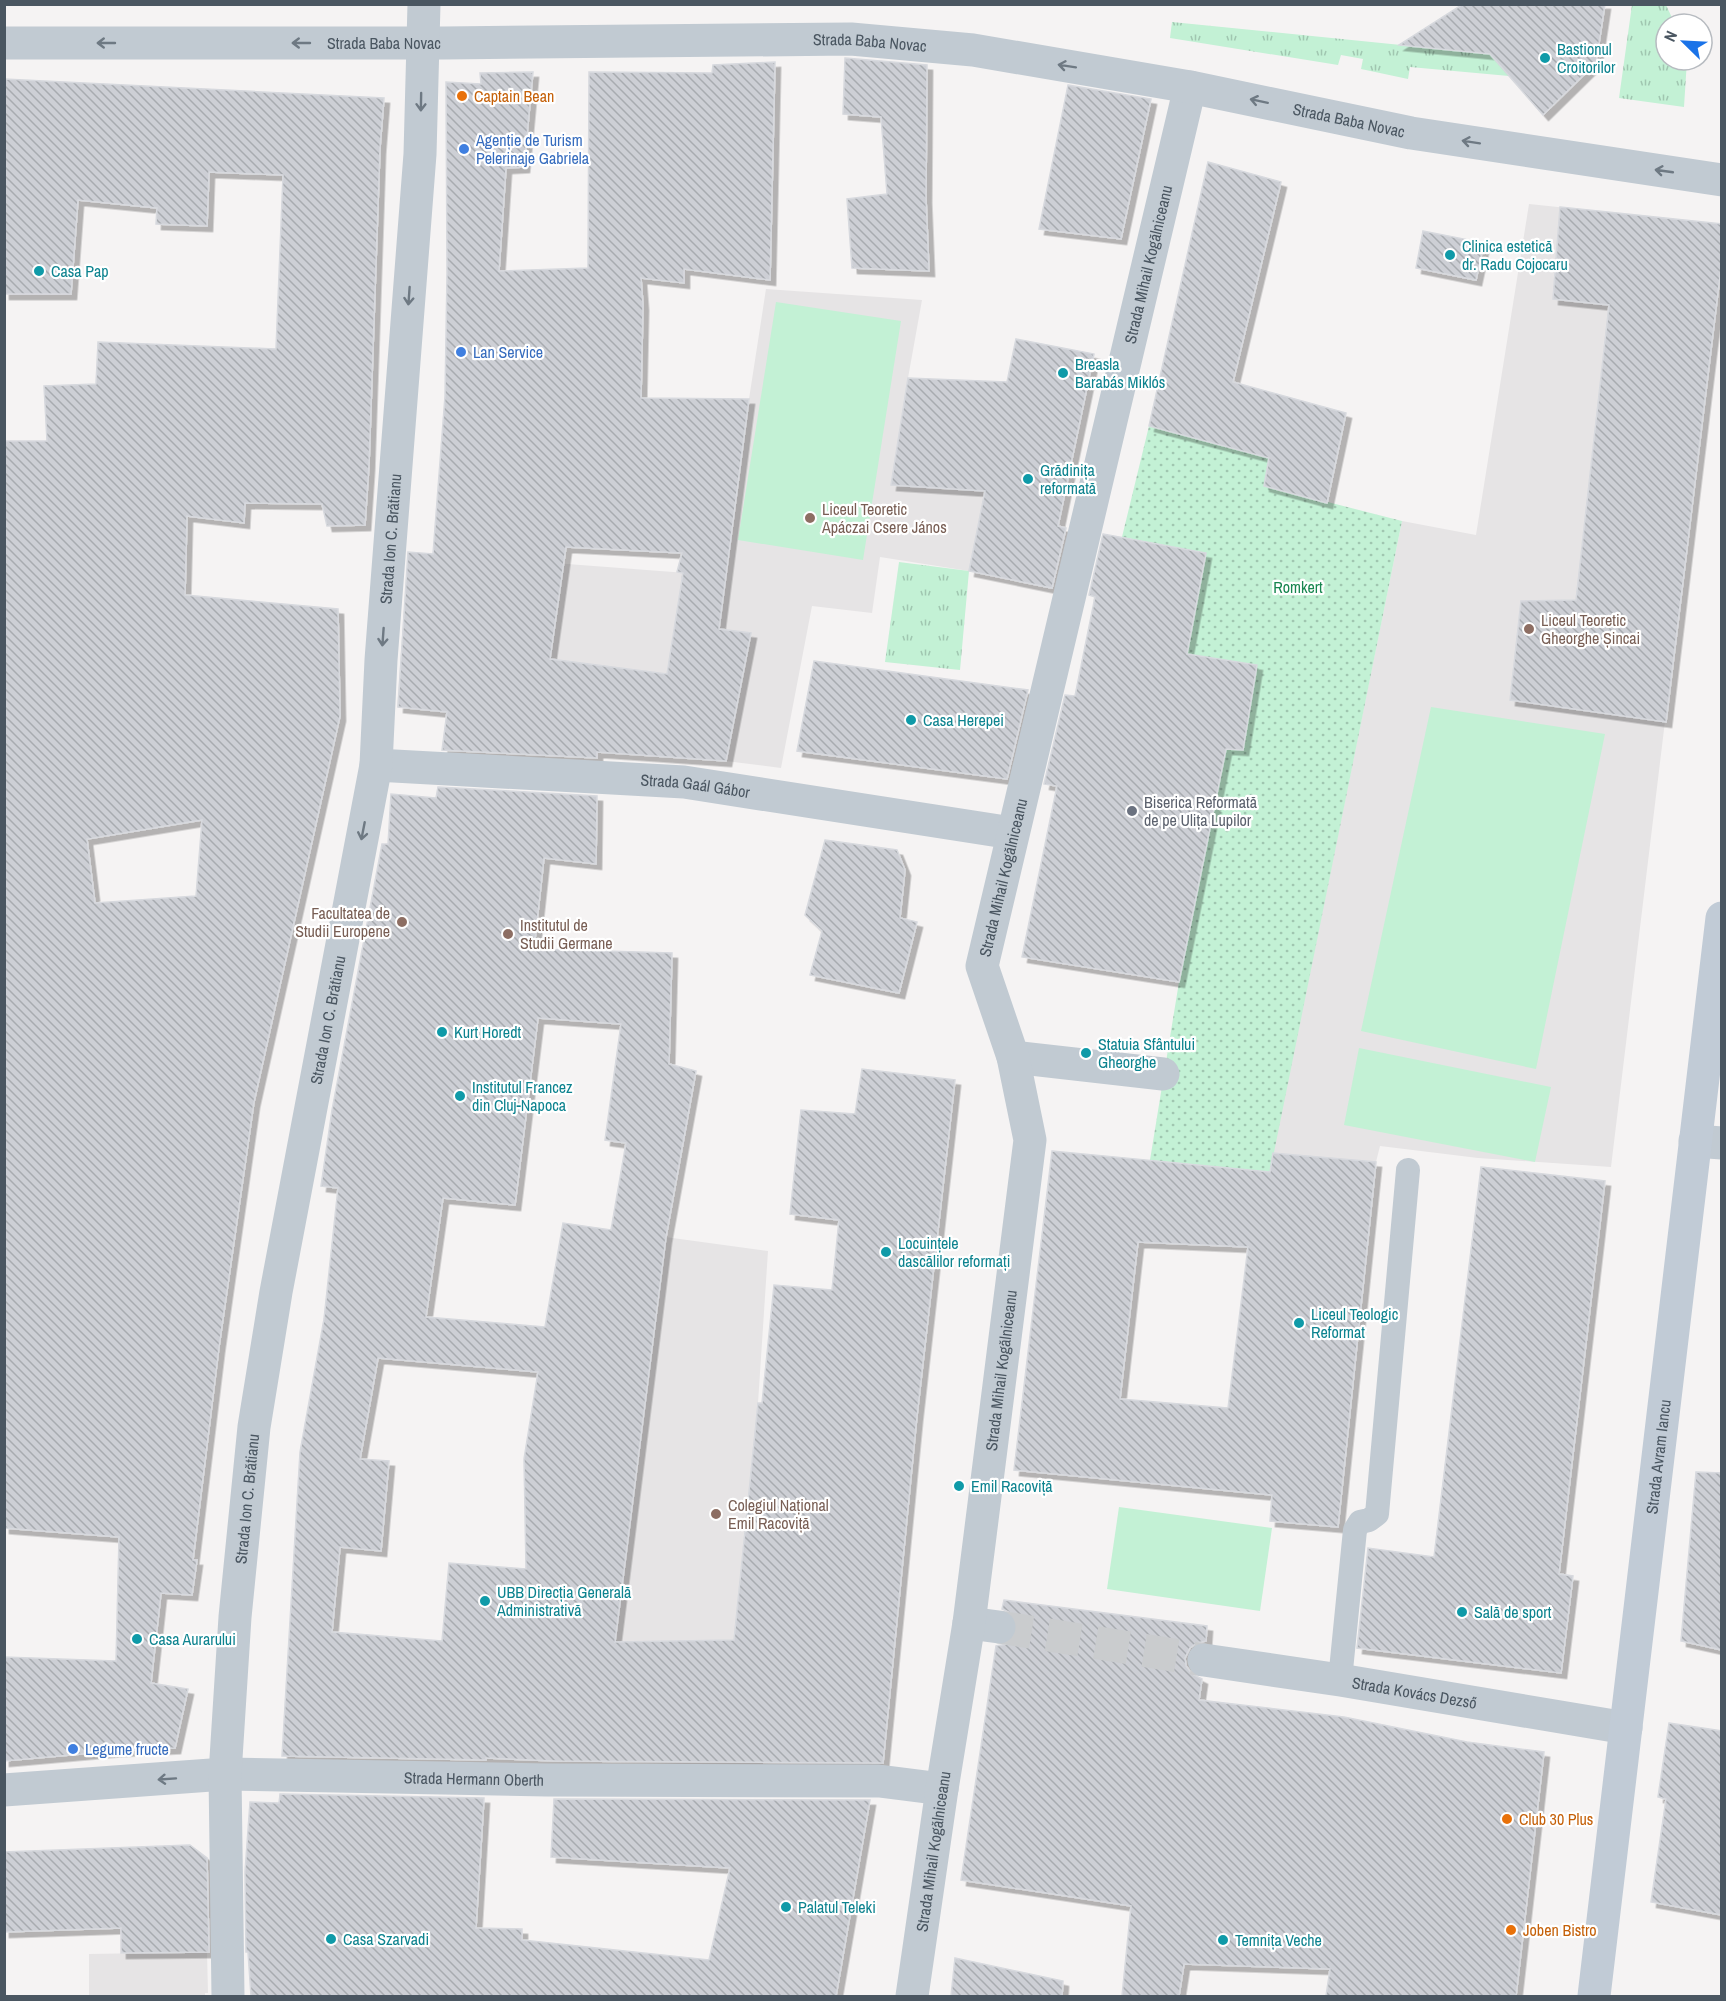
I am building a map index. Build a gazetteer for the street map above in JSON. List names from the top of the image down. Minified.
{"streets":{"main road":["Strada Avram Iancu"],"street":["Strada Baba Novac","Strada Mihail Kogălniceanu","Strada Ion C. Brătianu","Strada Gaál Gábor","Strada Kovács Dezső","Strada Hermann Oberth"]},"crossings":[["Strada Baba Novac","Strada Mihail Kogălniceanu"],["Strada Baba Novac","Strada Ion C. Brătianu"],["Strada Mihail Kogălniceanu","Strada Gaál Gábor"],["Strada Mihail Kogălniceanu","Strada Hermann Oberth"],["Strada Ion C. Brătianu","Strada Gaál Gábor"],["Strada Ion C. Brătianu","Strada Hermann Oberth"],["Strada Avram Iancu","Strada Kovács Dezső"]],"one_way":["Strada Baba Novac","Strada Ion C. Brătianu"],"parks":["Romkert"],"places":["Bastionul Croitorilor","Captain Bean","Agenție de Turism Pelerinaje Gabriela","Clinica estetică dr. Radu Cojocaru","Casa Pap","Lan Service","Breasla Barabás Miklós","Grădinița reformată","Liceul Teoretic Apáczai Csere János","Liceul Teoretic Gheorghe Șincai","Casa Herepei","Biserica Reformată de pe Ulița Lupilor","Facultatea de Studii Europene","Institutul de Studii Germane","Kurt Horedt","Statuia Sfântului Gheorghe","Institutul Francez din Cluj-Napoca","Locuințele dascălilor reformați","Liceul Teologic Reformat","Emil Racoviță","Colegiul Național Emil Racoviță","UBB Direcția Generală Administrativă","Sală de sport","Casa Aurarului","Legume fructe","Club 30 Plus","Palatul Teleki","Joben Bistro","Casa Szarvadi","Temnița Veche"],"north":"top left"}
